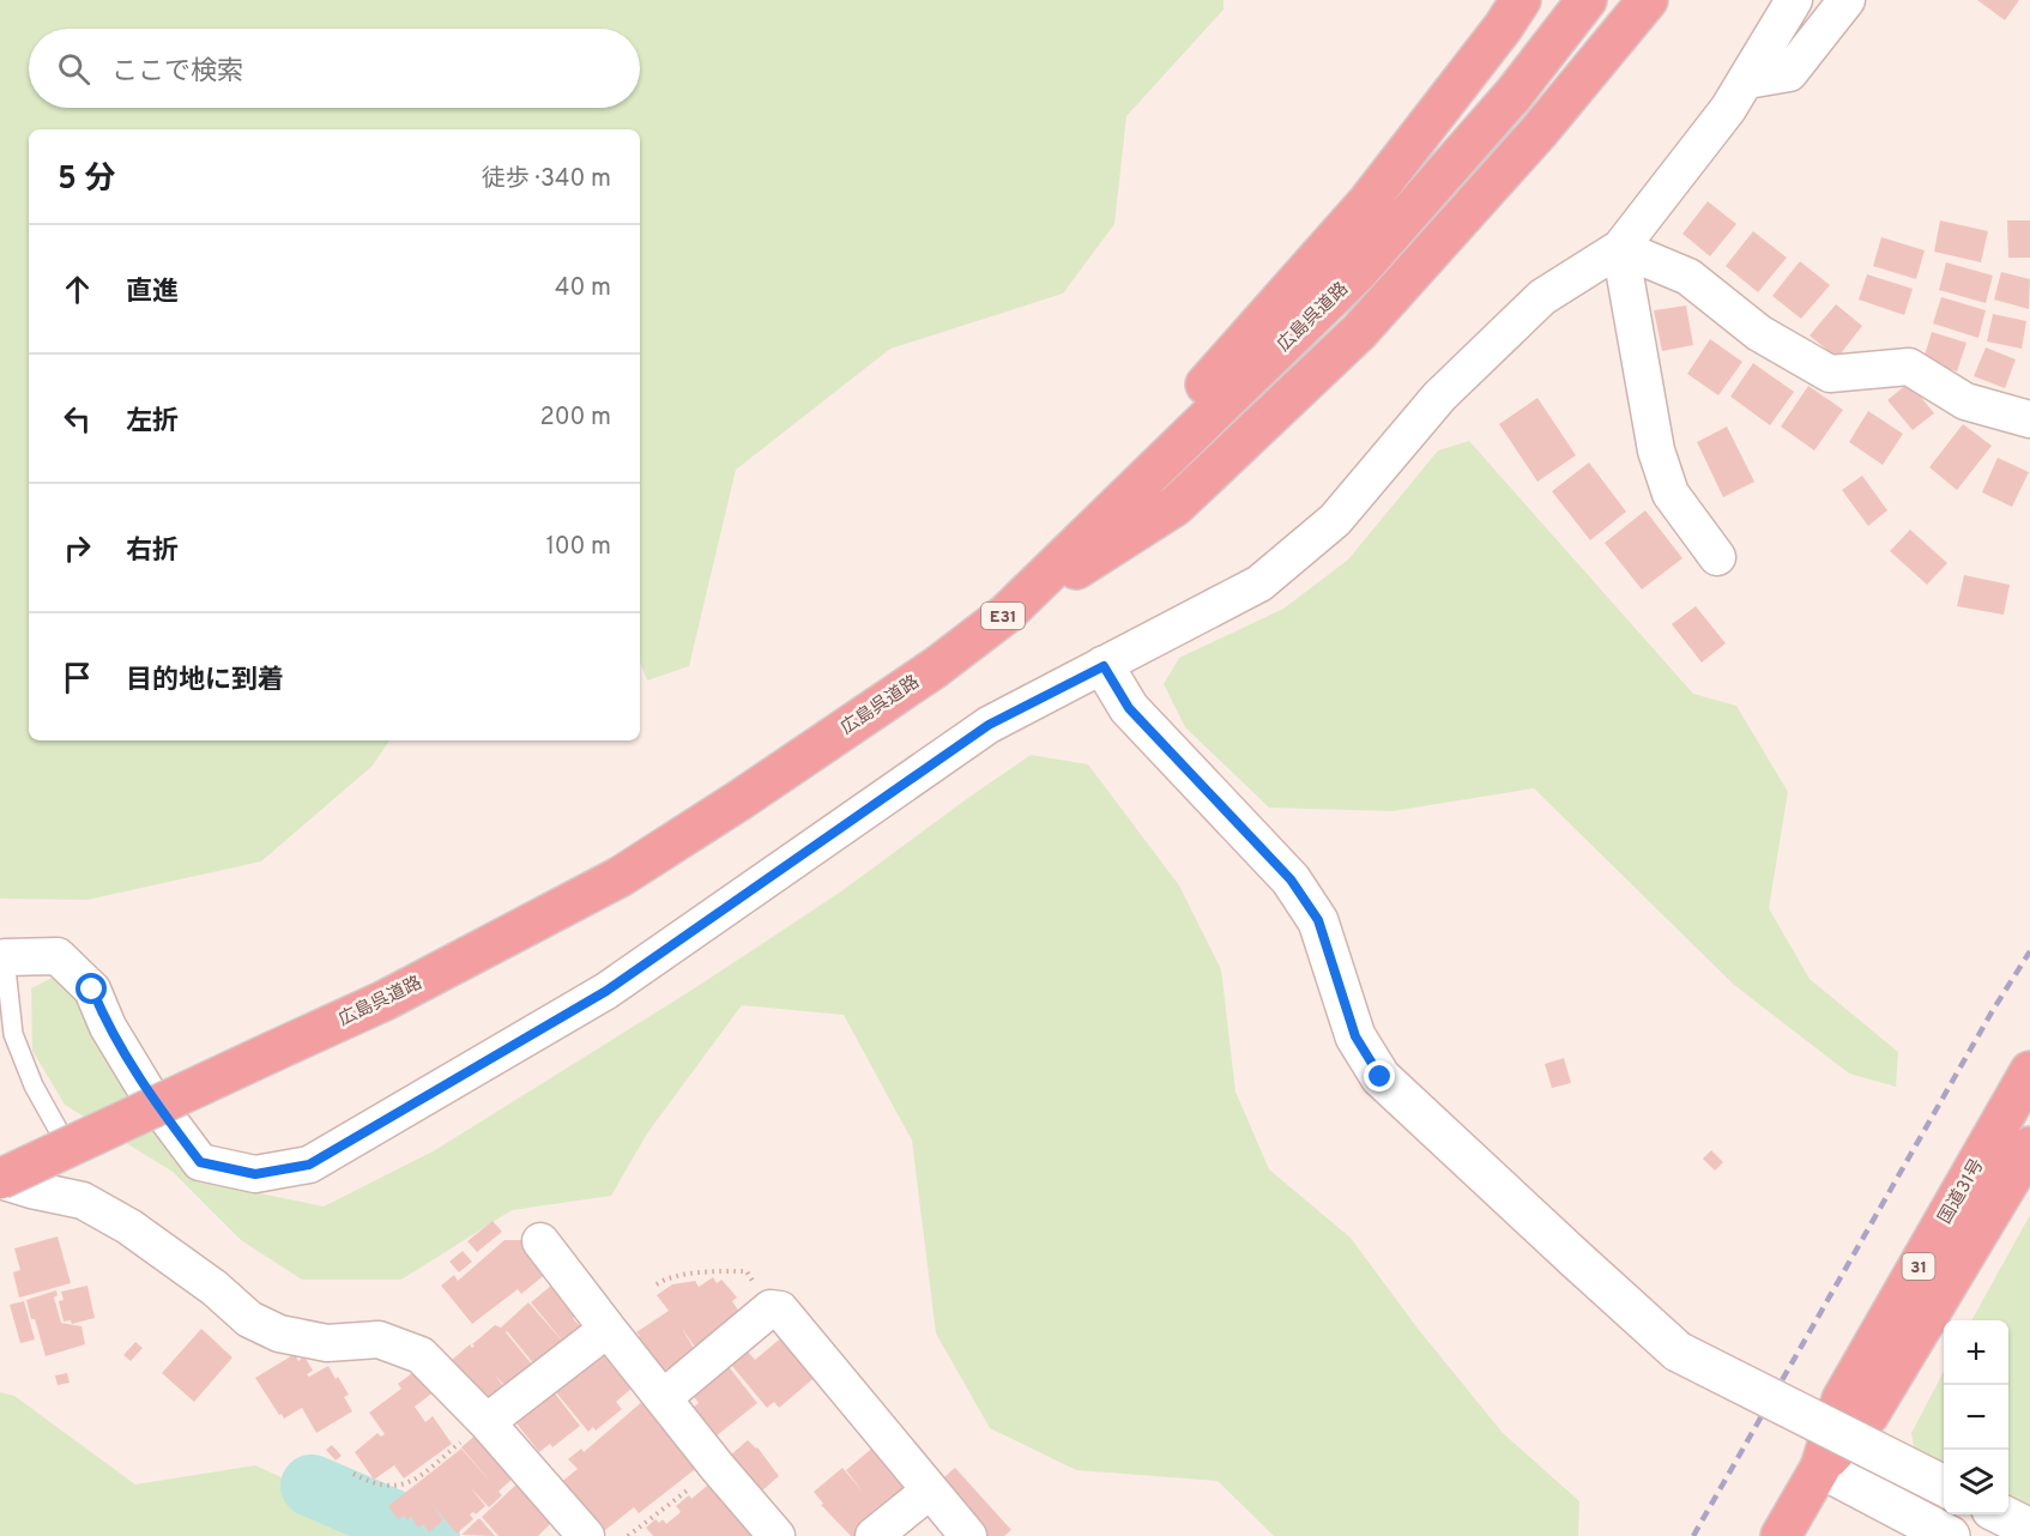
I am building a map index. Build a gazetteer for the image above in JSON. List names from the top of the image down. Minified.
{"streets":{"highway":["広島呉道路","E31","国道31号","31"]},"page":{"search":"ここで検索","heading":["5 分","徒歩 · 340 m"],"list":[["直進","40 m"],["左折","200 m"],["右折","100 m"],"目的地に到着"],"map_buttons":["+","−"]}}
